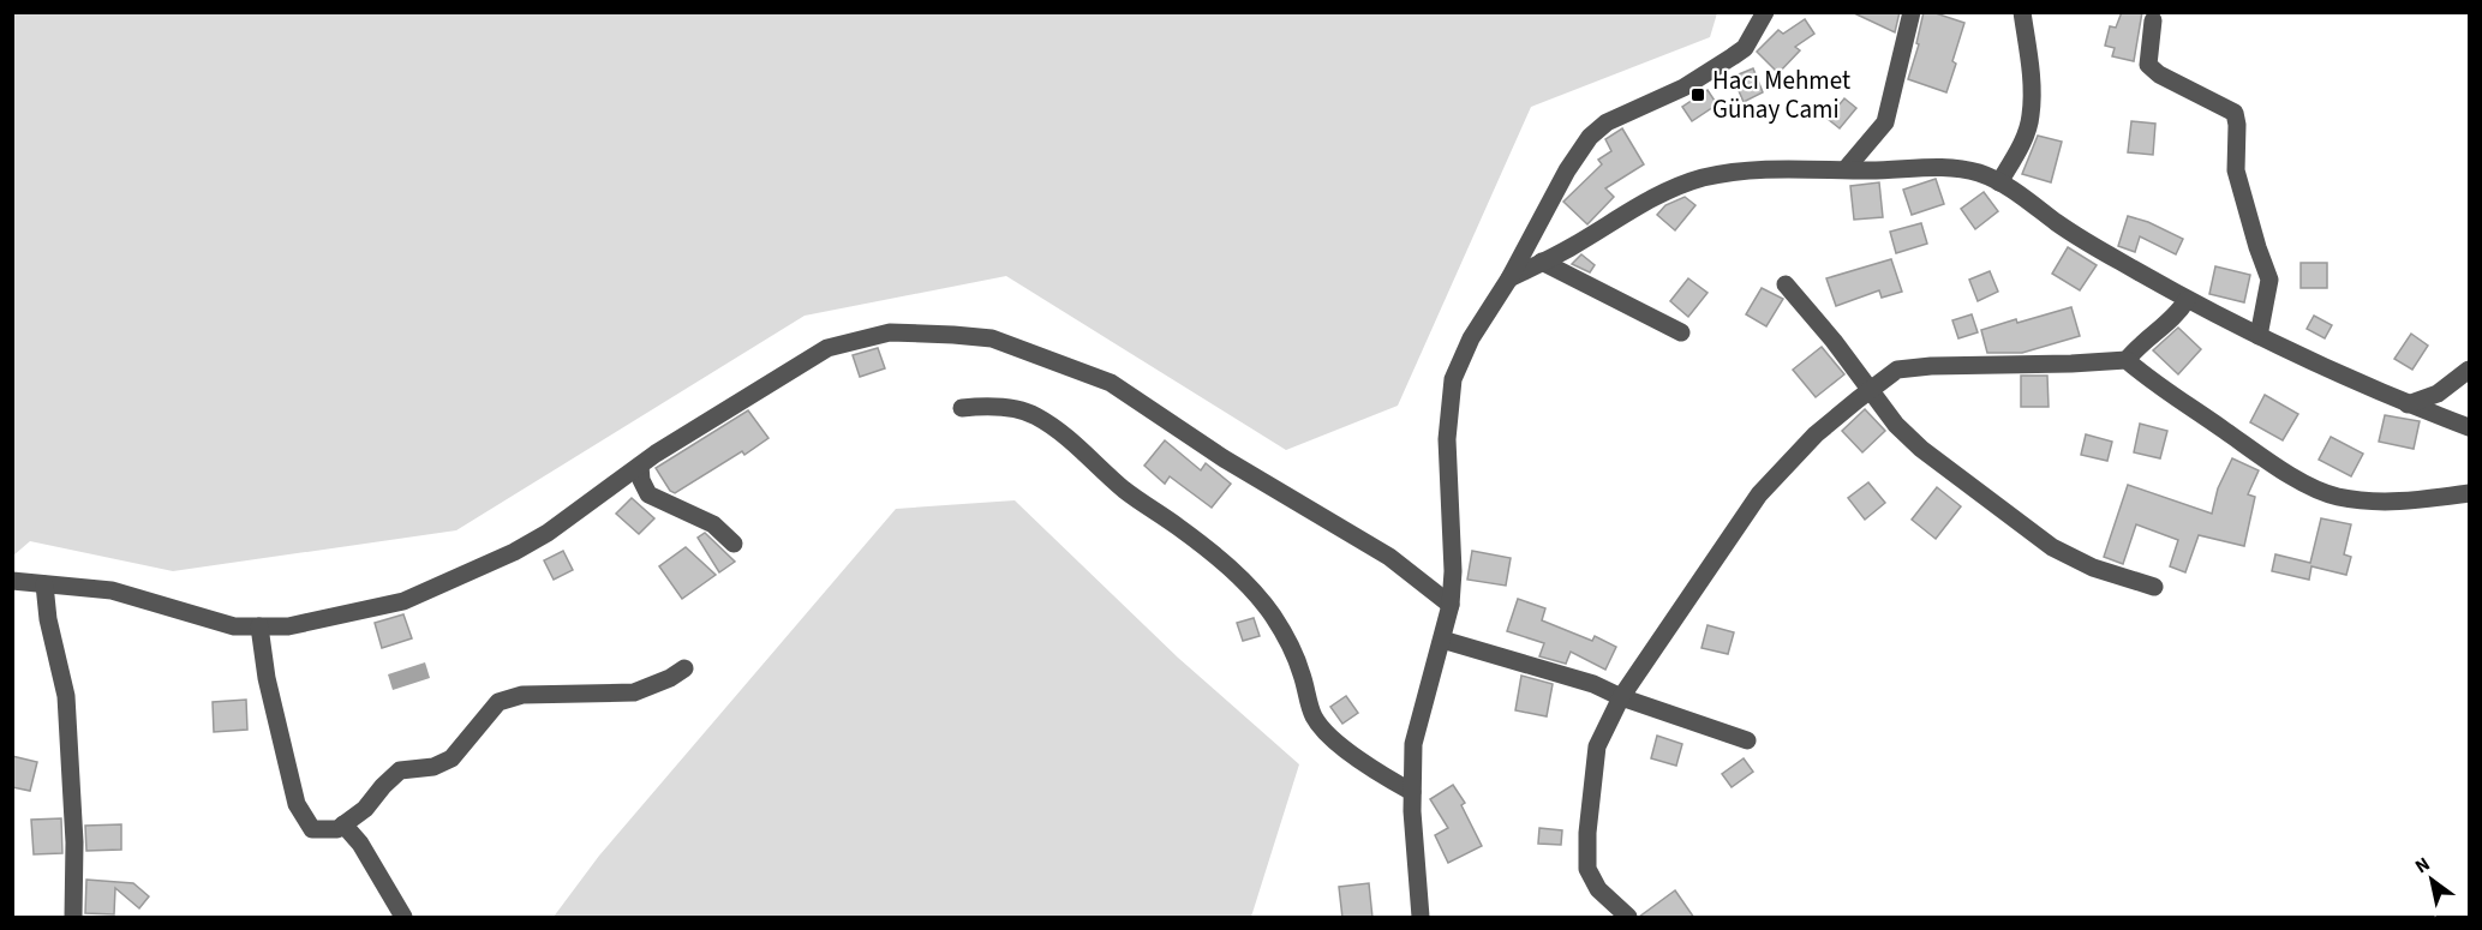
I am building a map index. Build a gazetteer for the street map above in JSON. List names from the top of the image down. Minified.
{"places":{"transit":["Hacı Mehmet Günay Cami"]},"north":"top left"}
